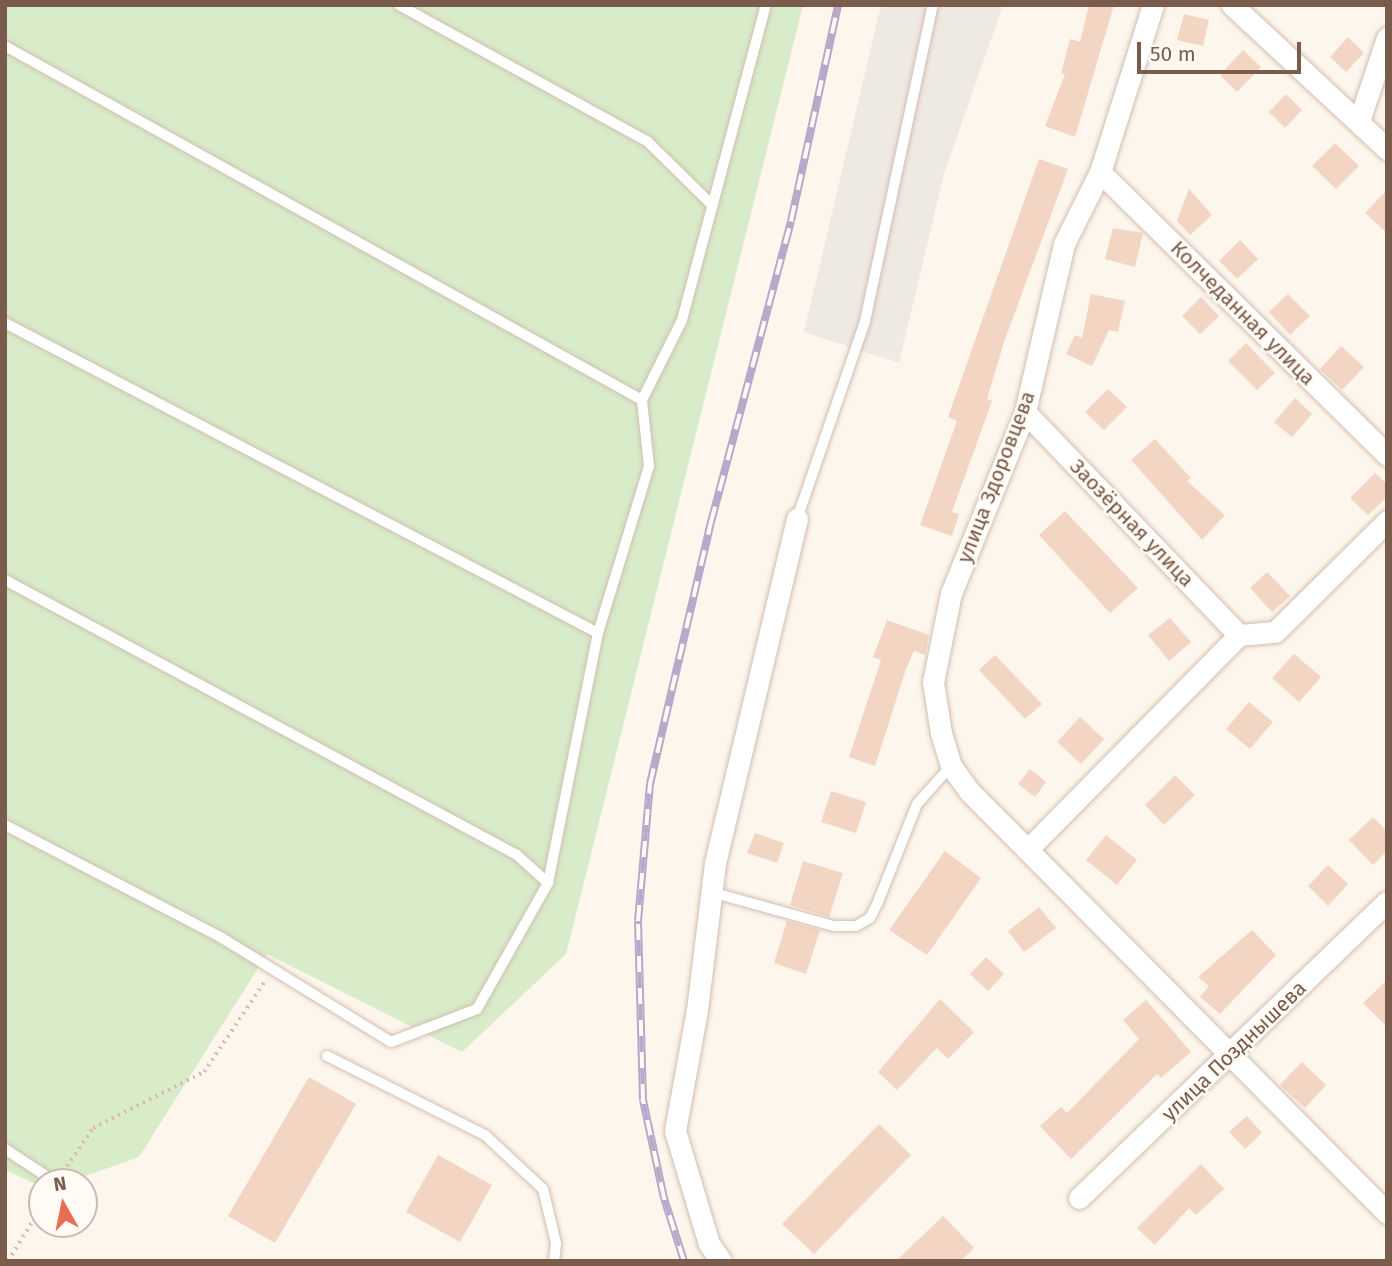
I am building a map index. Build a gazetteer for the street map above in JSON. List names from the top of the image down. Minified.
{"streets":{"street":["Колчеданная улица","улица Здоровцева","Заозёрная улица","улица Позднышева"]},"crossings":[["Колчеданная улица","улица Здоровцева"],["улица Здоровцева","Заозёрная улица"],["улица Здоровцева","улица Позднышева"]],"scale_bar":"50 m","north":"top"}
